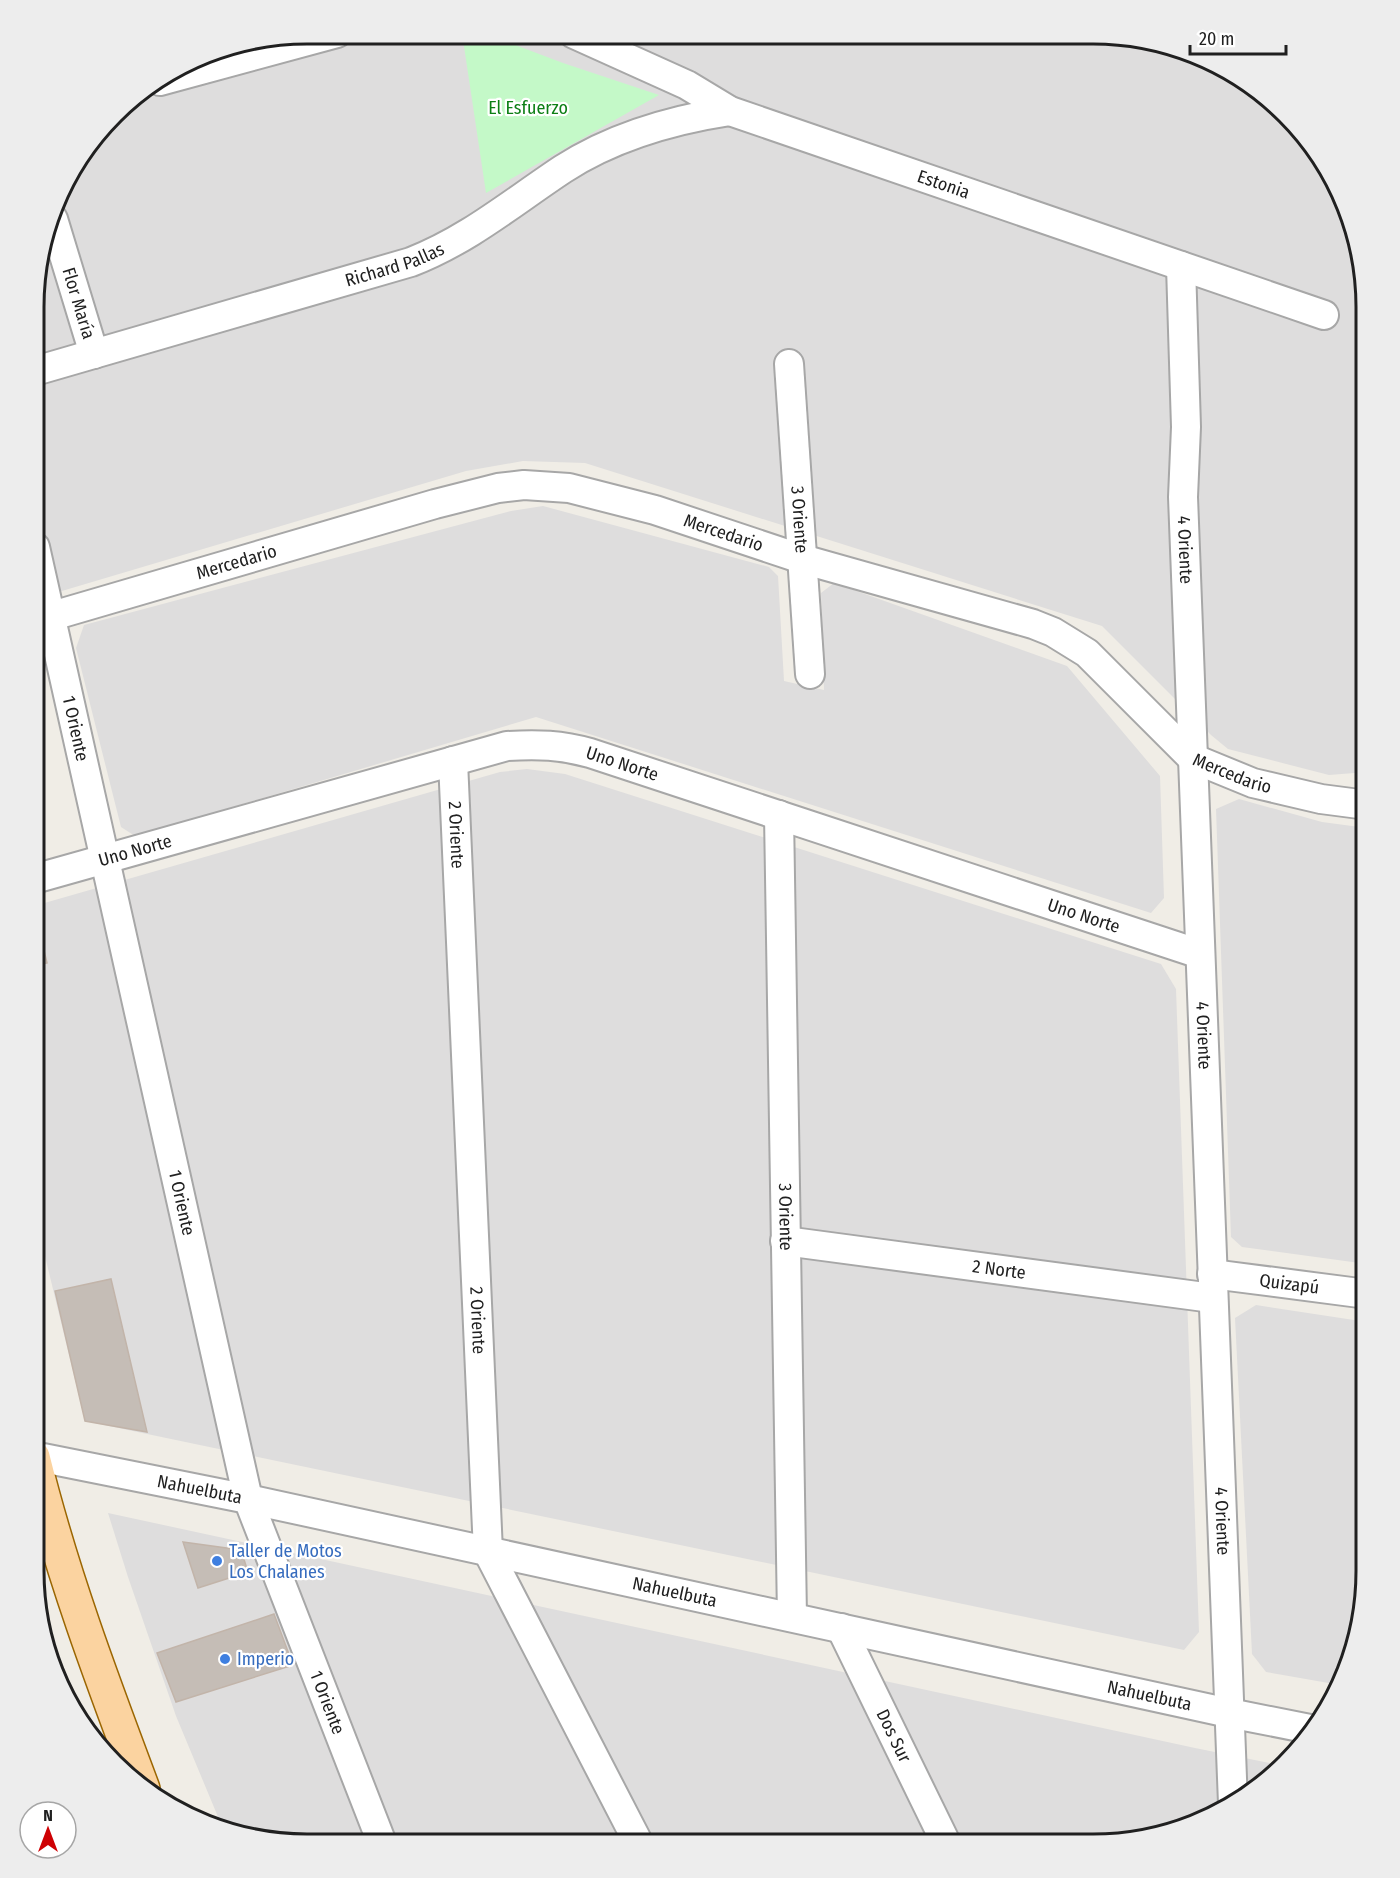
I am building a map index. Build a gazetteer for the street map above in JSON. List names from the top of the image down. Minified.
{"streets":{"street":["Estonia","Richard Pallas","Flor María","3 Oriente","Mercedario","4 Oriente","1 Oriente","Uno Norte","2 Oriente","2 Norte","Quizapú","Nahuelbuta","Dos Sur"]},"crossings":[["Estonia","Richard Pallas"],["Estonia","4 Oriente"],["Richard Pallas","Flor María"],["3 Oriente","Mercedario"],["3 Oriente","Uno Norte"],["3 Oriente","2 Norte"],["3 Oriente","Nahuelbuta"],["Mercedario","4 Oriente"],["4 Oriente","Uno Norte"],["4 Oriente","2 Norte"],["4 Oriente","Quizapú"],["4 Oriente","Nahuelbuta"],["1 Oriente","Uno Norte"],["1 Oriente","Nahuelbuta"],["Uno Norte","2 Oriente"],["2 Oriente","Nahuelbuta"],["2 Norte","Quizapú"],["Nahuelbuta","Dos Sur"]],"parks":["El Esfuerzo"],"places":["Taller de Motos Los Chalanes","Imperio"],"scale_bar":"20 m","north":"top"}
